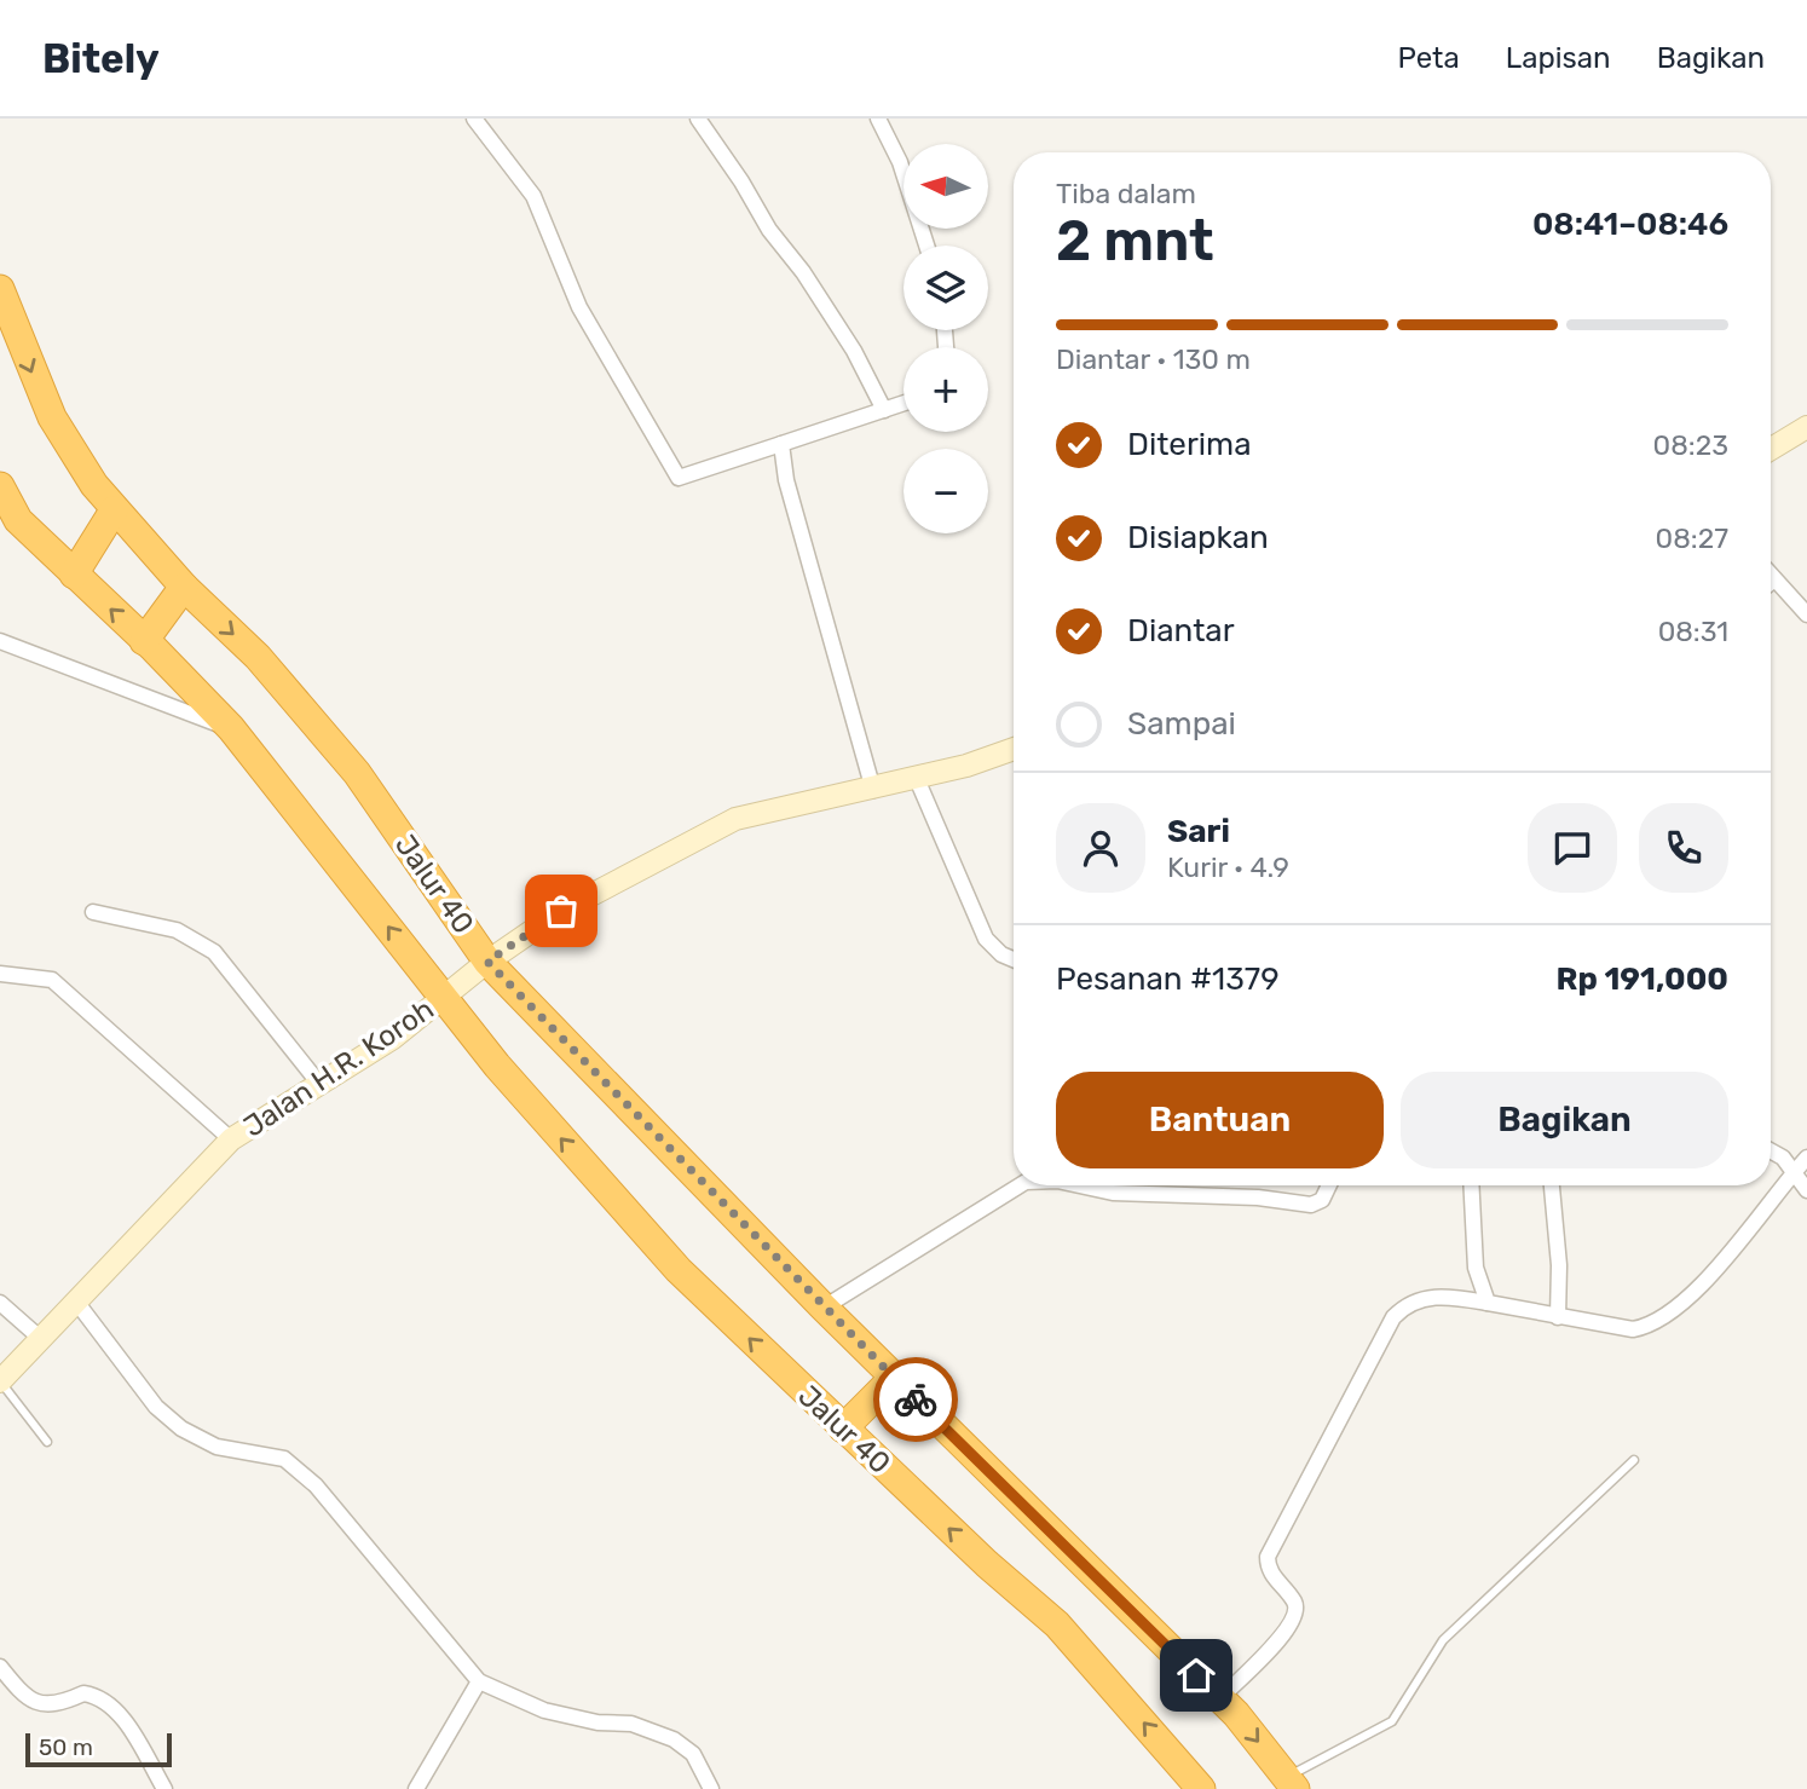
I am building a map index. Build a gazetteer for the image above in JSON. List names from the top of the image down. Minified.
{"streets":{"highway":["Jalur 40"],"main road":["Jalan H.R. Koroh"]},"crossings":[["Jalur 40","Jalan H.R. Koroh"]],"scale_bar":"50 m","north":"left","page":{"header":"Bitely","nav":["Peta","Lapisan","Bagikan"],"map_buttons":["+","−"],"heading":["2 mnt","Tiba dalam","08:41–08:46"],"panel":["Sari","Kurir · 4.9","Pesanan #1379","Rp 191,000"],"bar":"Diantar · 130 m","list":[["Diterima","08:23"],["Disiapkan","08:27"],["Diantar","08:31"],"Sampai"],"buttons":["Bantuan","Bagikan"],"scale":"50 m"}}
